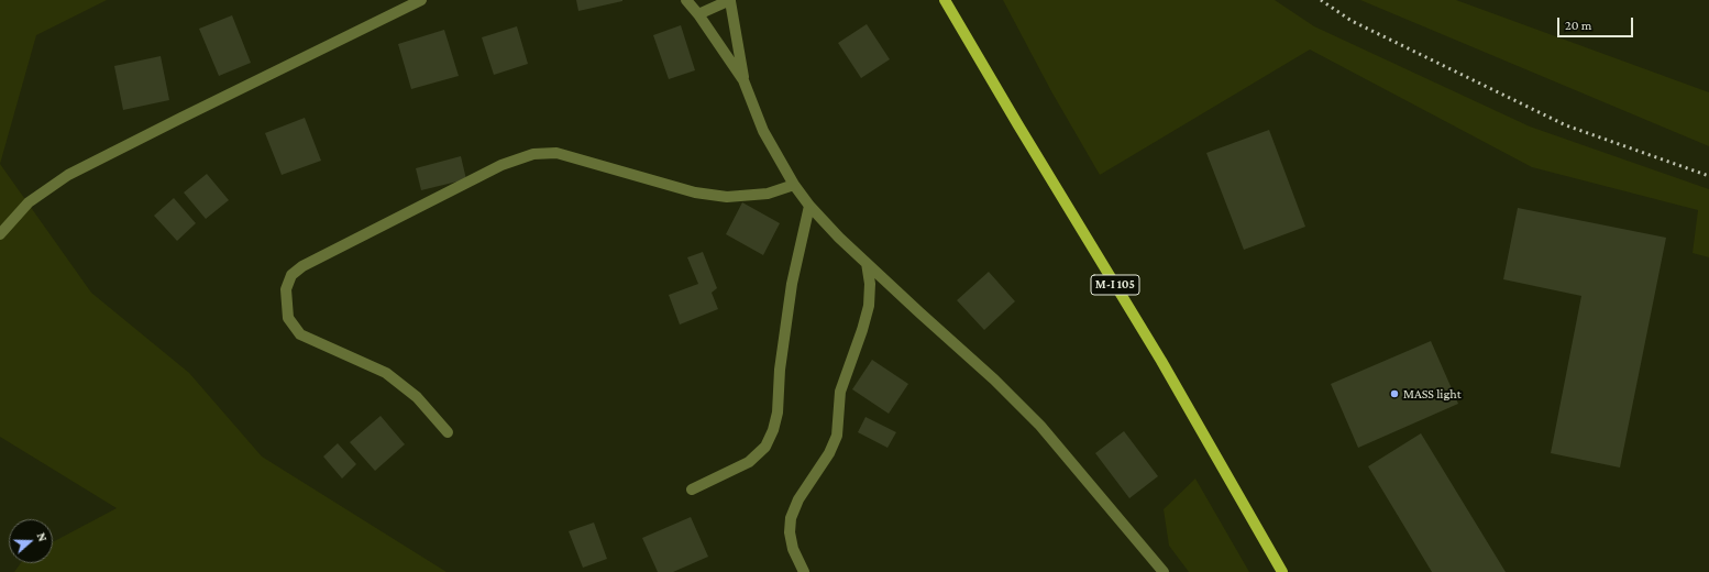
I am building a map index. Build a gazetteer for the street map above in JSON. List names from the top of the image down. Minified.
{"streets":{"main road":["M-I 105"]},"places":["MASS light"],"scale_bar":"20 m","north":"right"}
